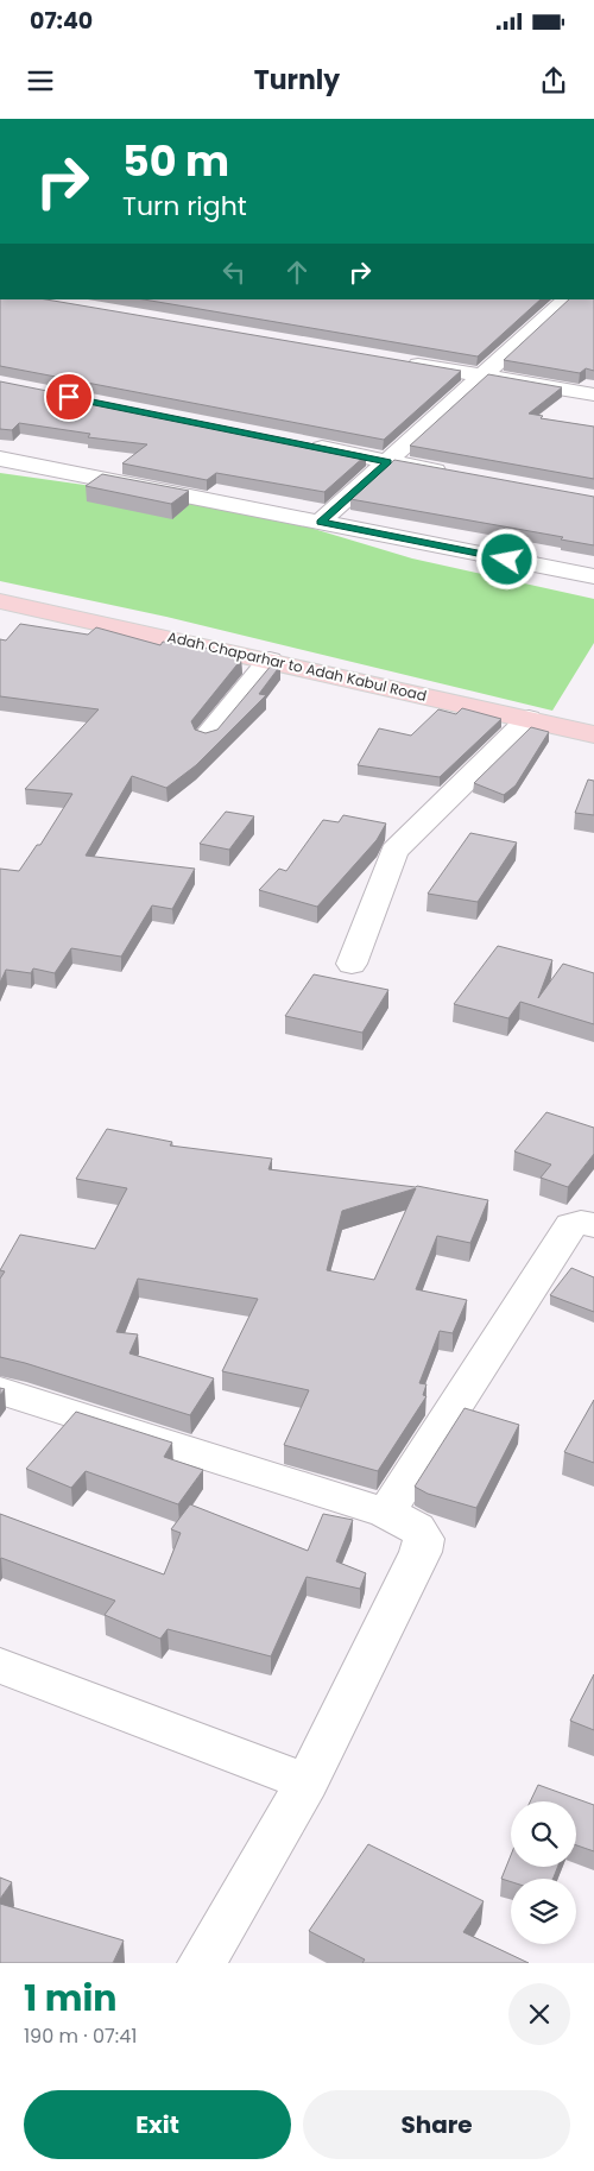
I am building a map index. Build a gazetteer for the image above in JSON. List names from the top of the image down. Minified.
{"streets":{"main road":["Adah Chaparhar to Adah Kabul Road"]},"page":{"status":"07:40","header":"Turnly","turn":["50 m","Turn right"],"heading":["1 min","190 m · 07:41"],"buttons":["Exit","Share"]}}
